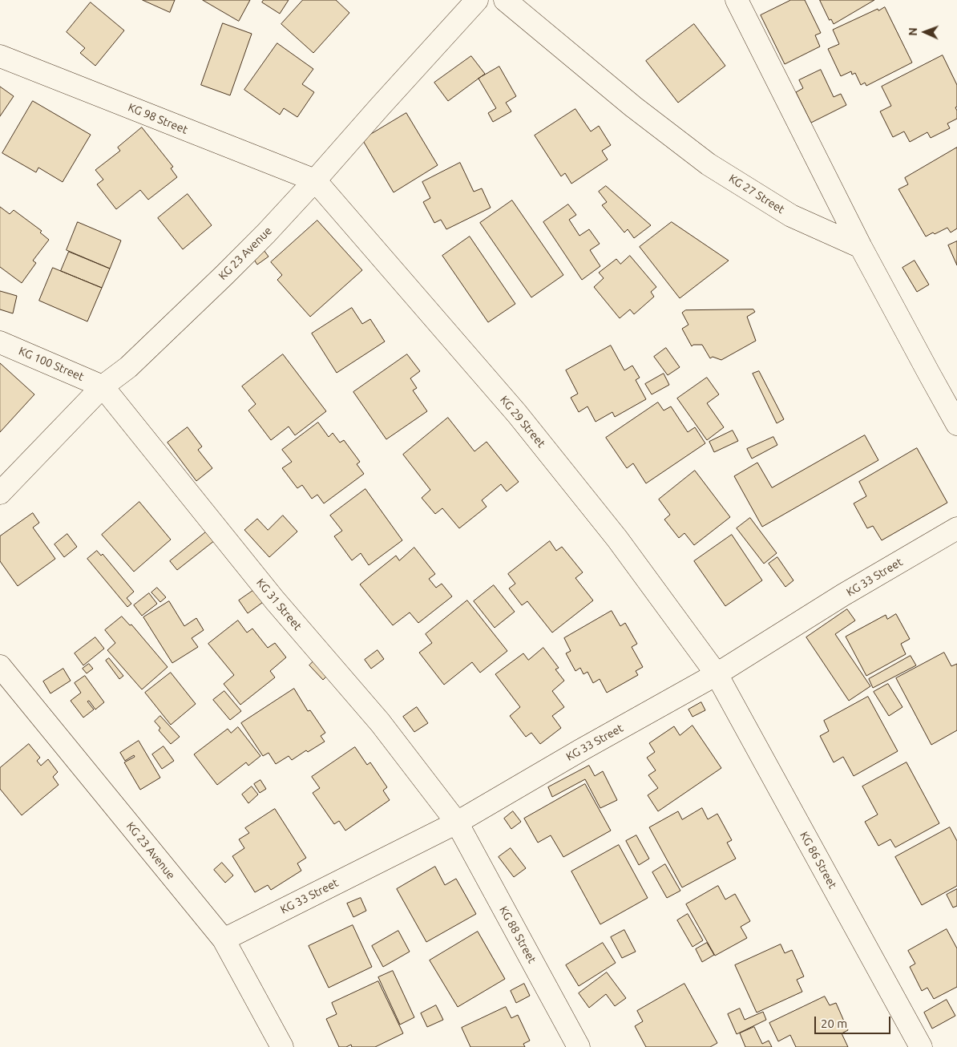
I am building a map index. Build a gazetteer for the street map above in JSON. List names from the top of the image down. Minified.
{"streets":{"street":["KG 98 Street","KG 27 Street","KG 23 Avenue","KG 100 Street","KG 29 Street","KG 33 Street","KG 31 Street","KG 86 Street","KG 88 Street"]},"crossings":[["KG 98 Street","KG 23 Avenue"],["KG 98 Street","KG 29 Street"],["KG 23 Avenue","KG 100 Street"],["KG 23 Avenue","KG 29 Street"],["KG 23 Avenue","KG 33 Street"],["KG 23 Avenue","KG 31 Street"],["KG 100 Street","KG 31 Street"],["KG 29 Street","KG 33 Street"],["KG 29 Street","KG 86 Street"],["KG 33 Street","KG 31 Street"],["KG 33 Street","KG 86 Street"],["KG 33 Street","KG 88 Street"],["KG 31 Street","KG 88 Street"]],"scale_bar":"20 m","north":"left"}
